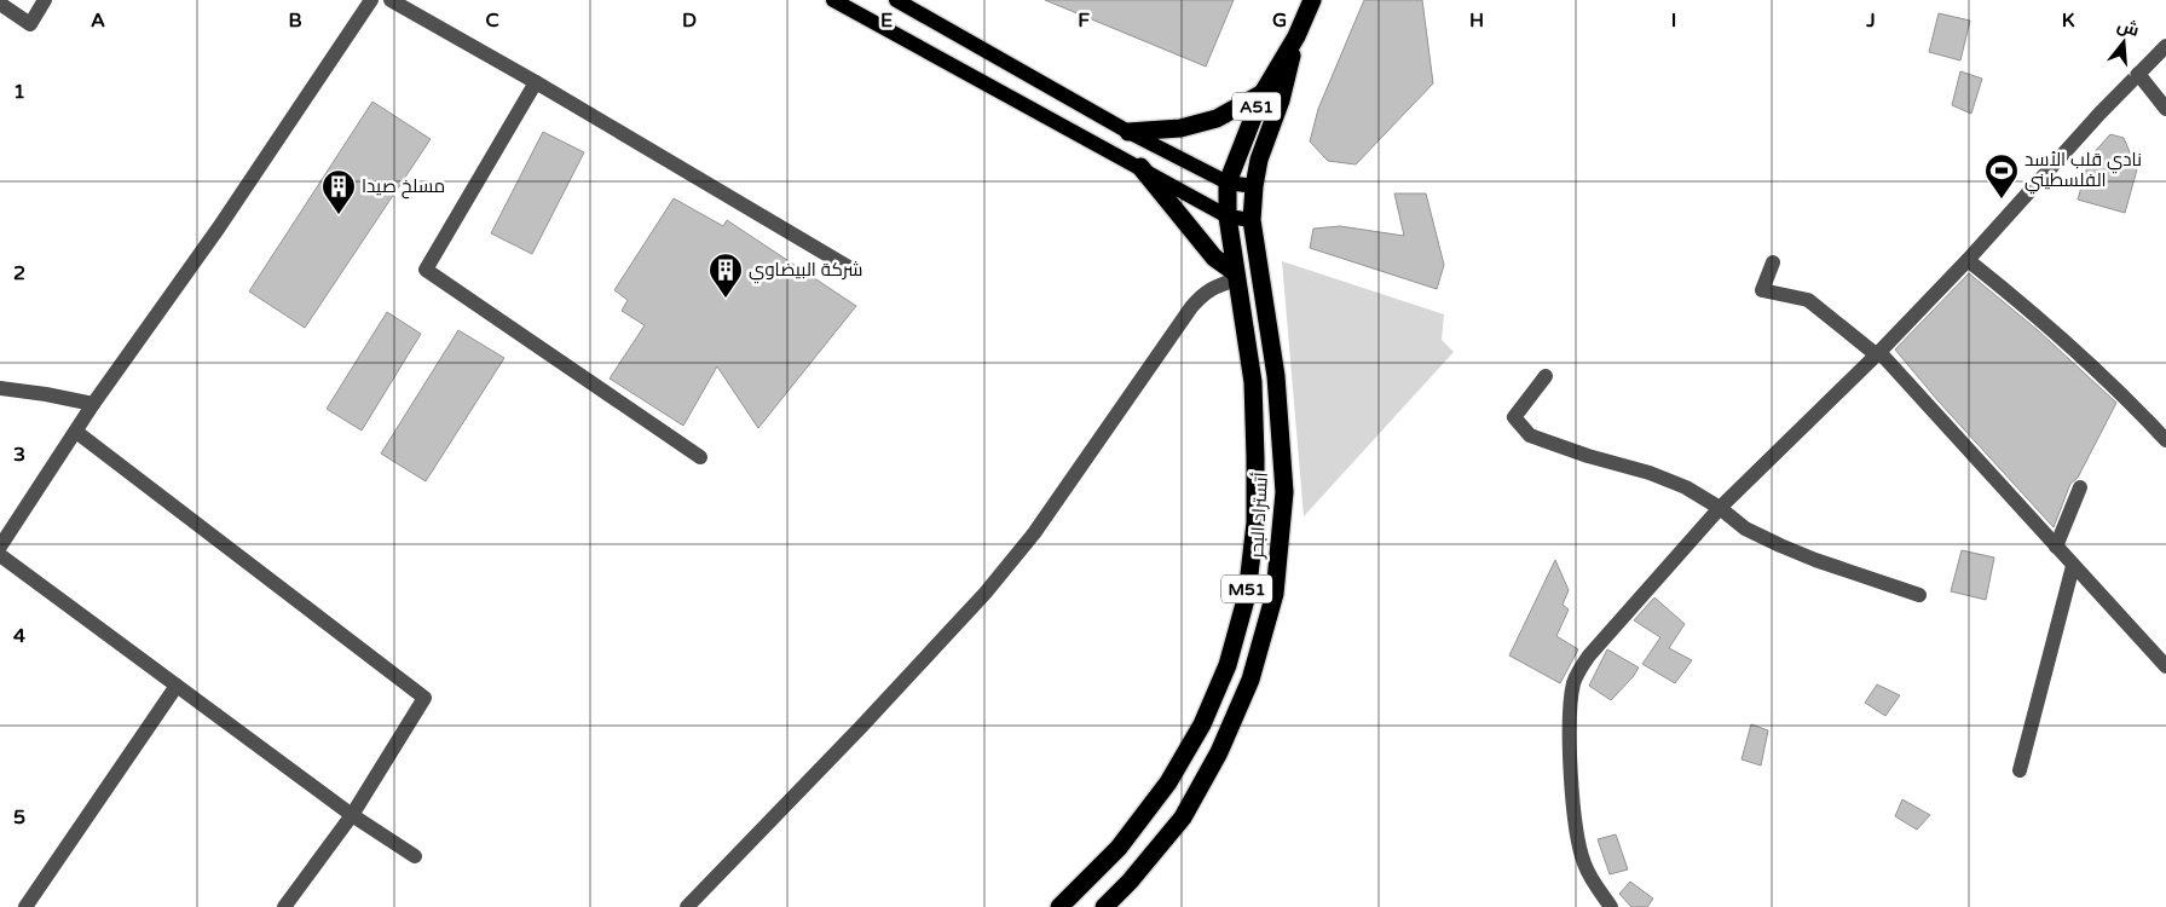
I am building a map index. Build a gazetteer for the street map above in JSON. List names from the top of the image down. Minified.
{"streets":{"highway":["A51","أتستراد البحر","M51"]},"crossings":[["A51","أتستراد البحر"]],"places":{"sports":["نادي قلب الأسد الفلسطيني"],"building":["مسلخ صيدا","شركة البيضاوي"]},"north":"top","grid":{"columns":["A","B","C","D","E","F","G","H","I","J","K"],"rows":["1","2","3","4","5"]}}
